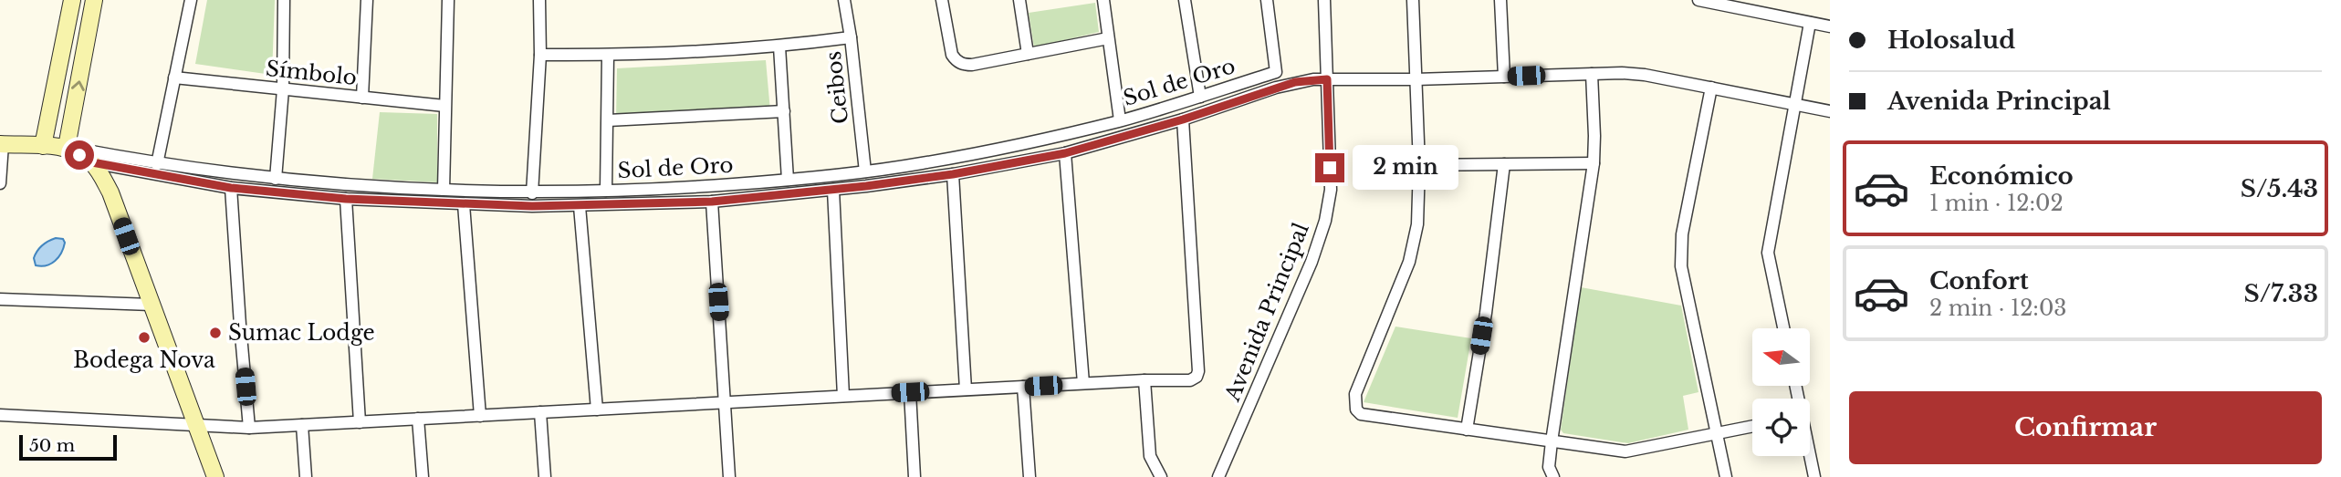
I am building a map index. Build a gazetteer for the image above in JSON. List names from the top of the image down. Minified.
{"streets":{"street":["Símbolo","Sol de Oro","Ceibos","Avenida Principal"]},"crossings":[["Sol de Oro","Ceibos"]],"places":["Sumac Lodge","Bodega Nova"],"scale_bar":"50 m","north":"left","page":{"banner":["Holosalud","Avenida Principal"],"list":[{"name":"Económico","note":"1 min · 12:02","value":"S/5.43"},{"name":"Confort","note":"2 min · 12:03","value":"S/7.33"}],"bubble":"2 min","buttons":"Confirmar","scale":"50 m"}}
